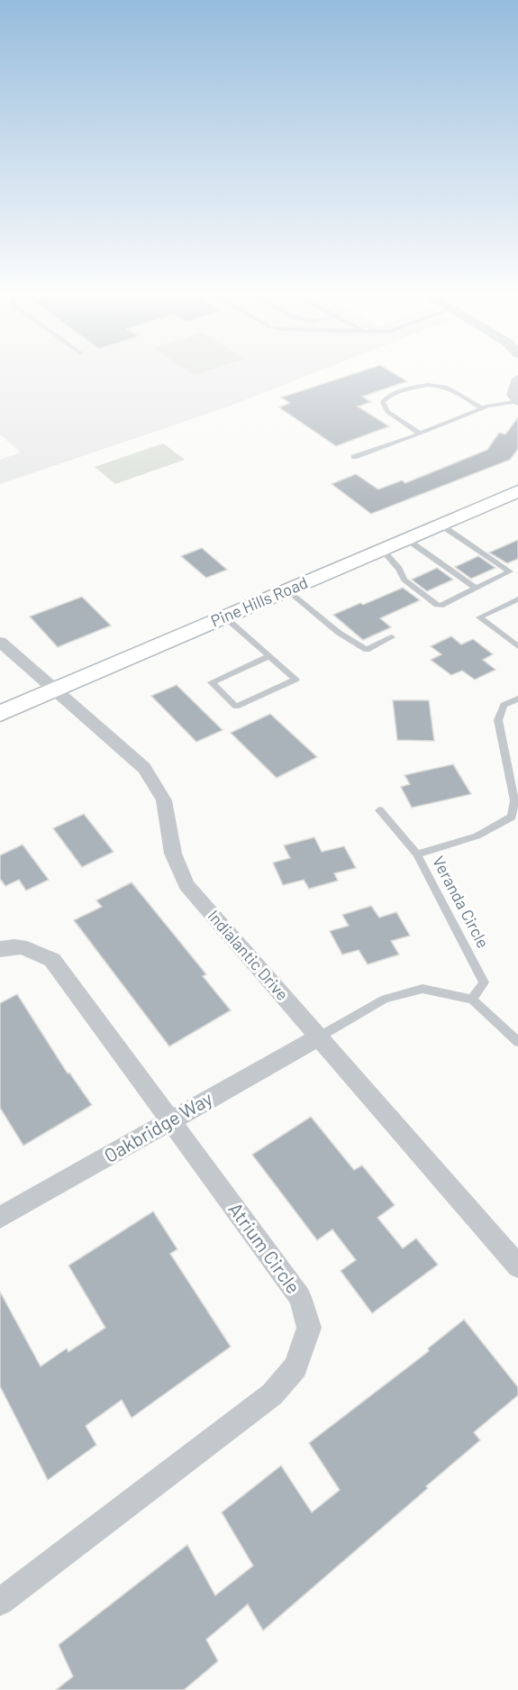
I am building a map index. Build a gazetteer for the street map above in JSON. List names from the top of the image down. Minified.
{"streets":{"main road":["Pine Hills Road"],"street":["Indialantic Drive","Oakbridge Way","Atrium Circle"],"lane":["Veranda Circle"]},"crossings":[["Pine Hills Road","Indialantic Drive"],["Indialantic Drive","Oakbridge Way"],["Oakbridge Way","Atrium Circle"]]}
